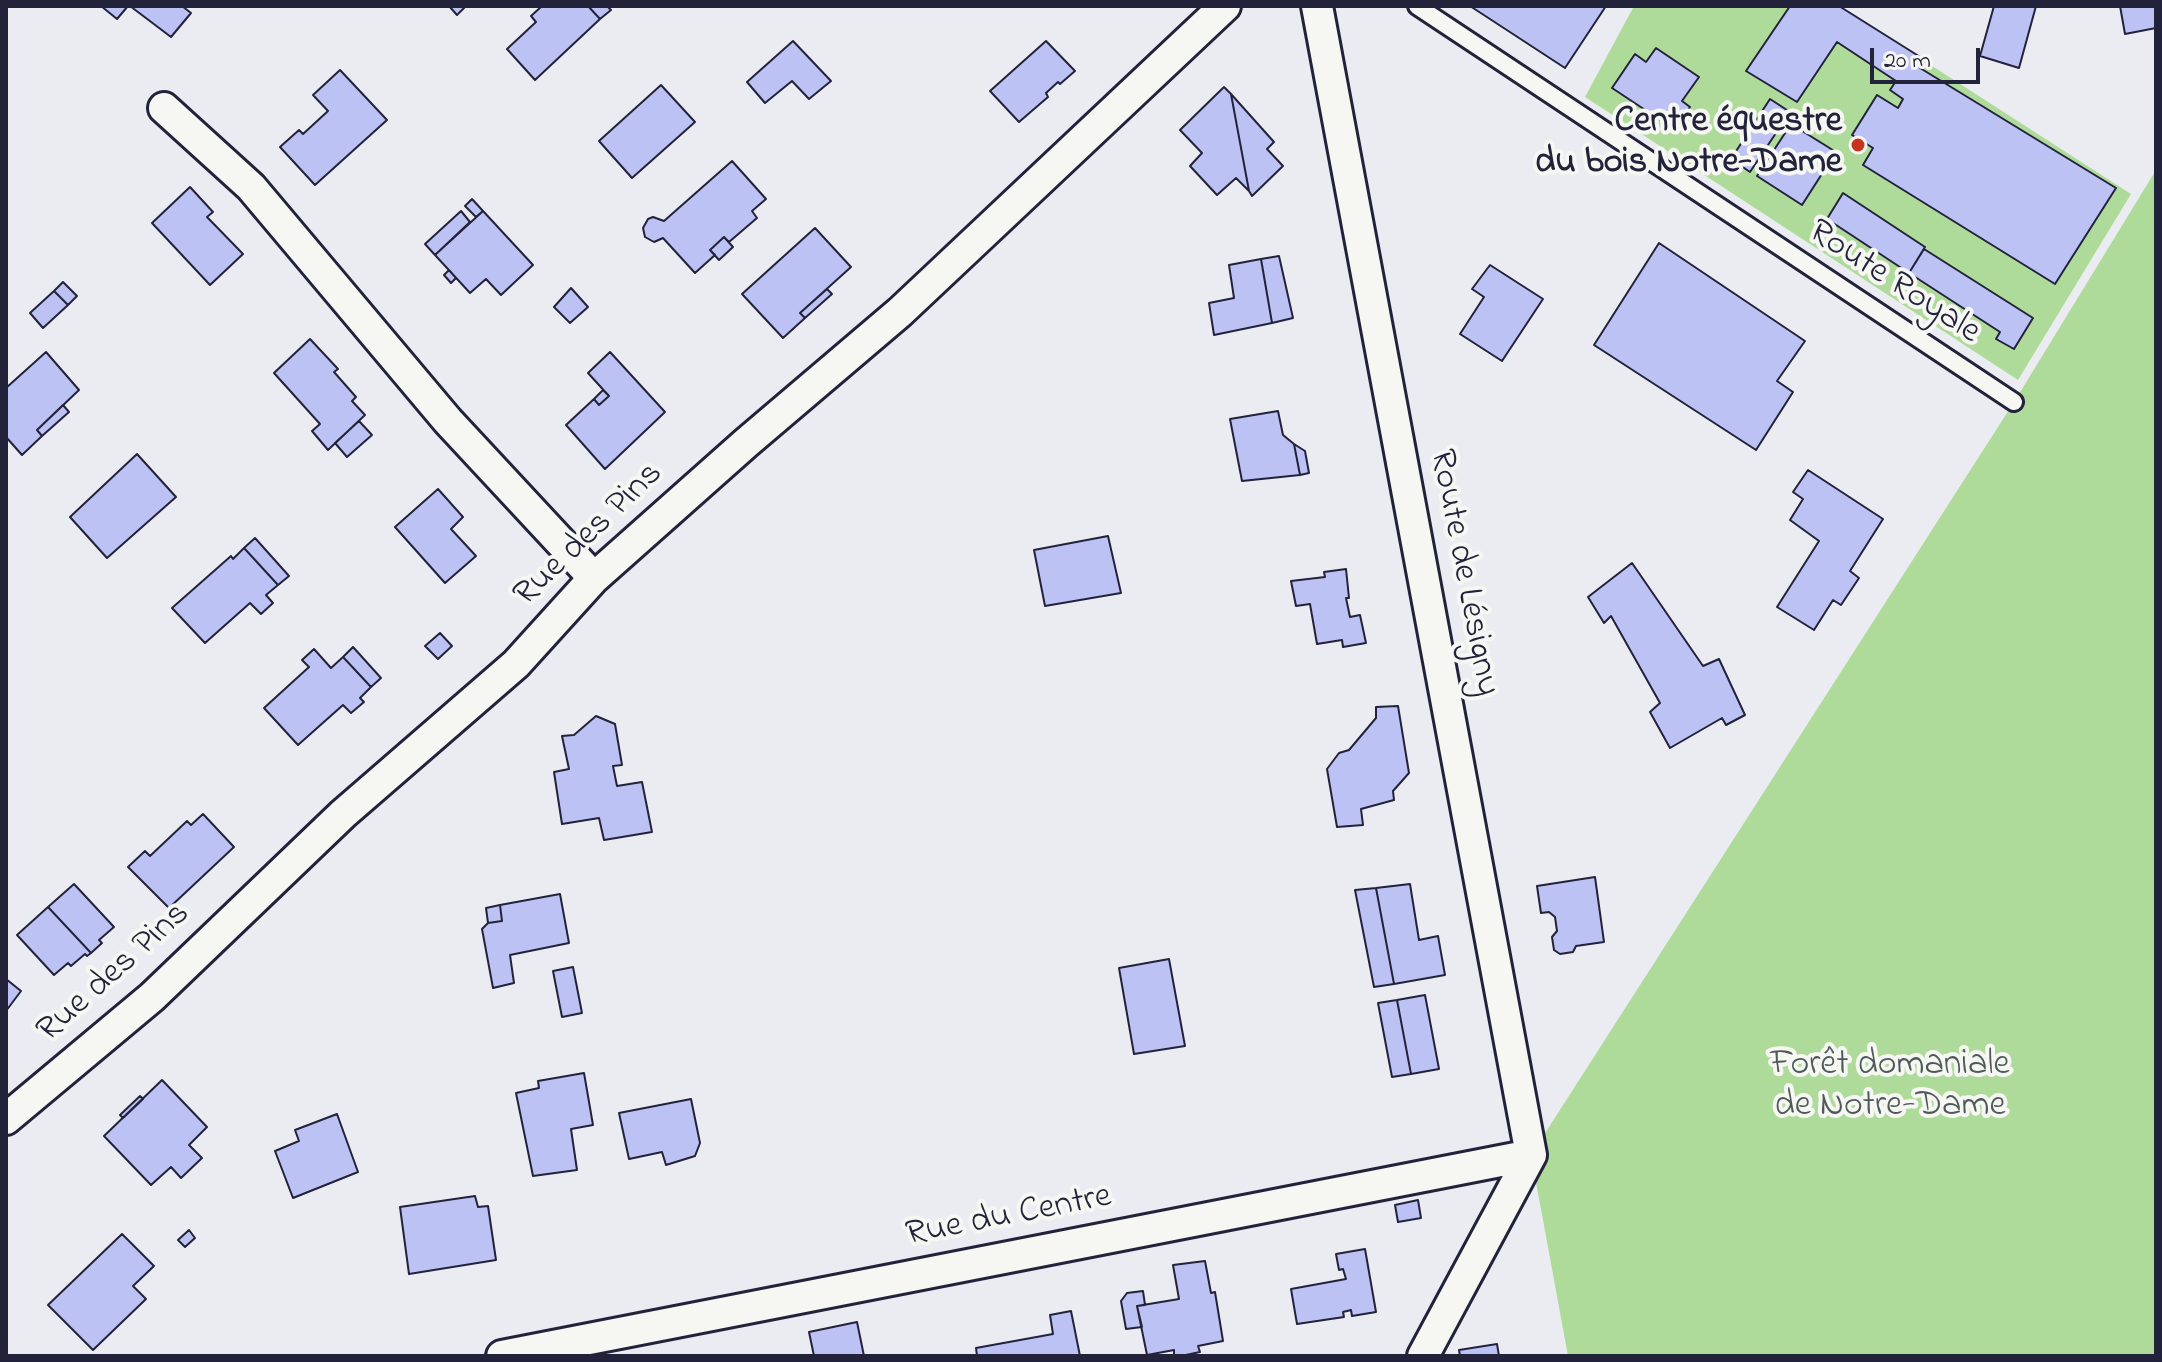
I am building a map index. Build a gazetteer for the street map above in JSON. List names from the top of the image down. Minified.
{"streets":{"street":["Rue des Pins","Route de Lésigny","Rue du Centre"],"lane":["Route Royale"]},"crossings":[["Route de Lésigny","Rue du Centre"]],"parks":["Forêt domaniale de Notre-Dame"],"places":["Centre équestre du bois Notre-Dame"],"scale_bar":"20 m"}
